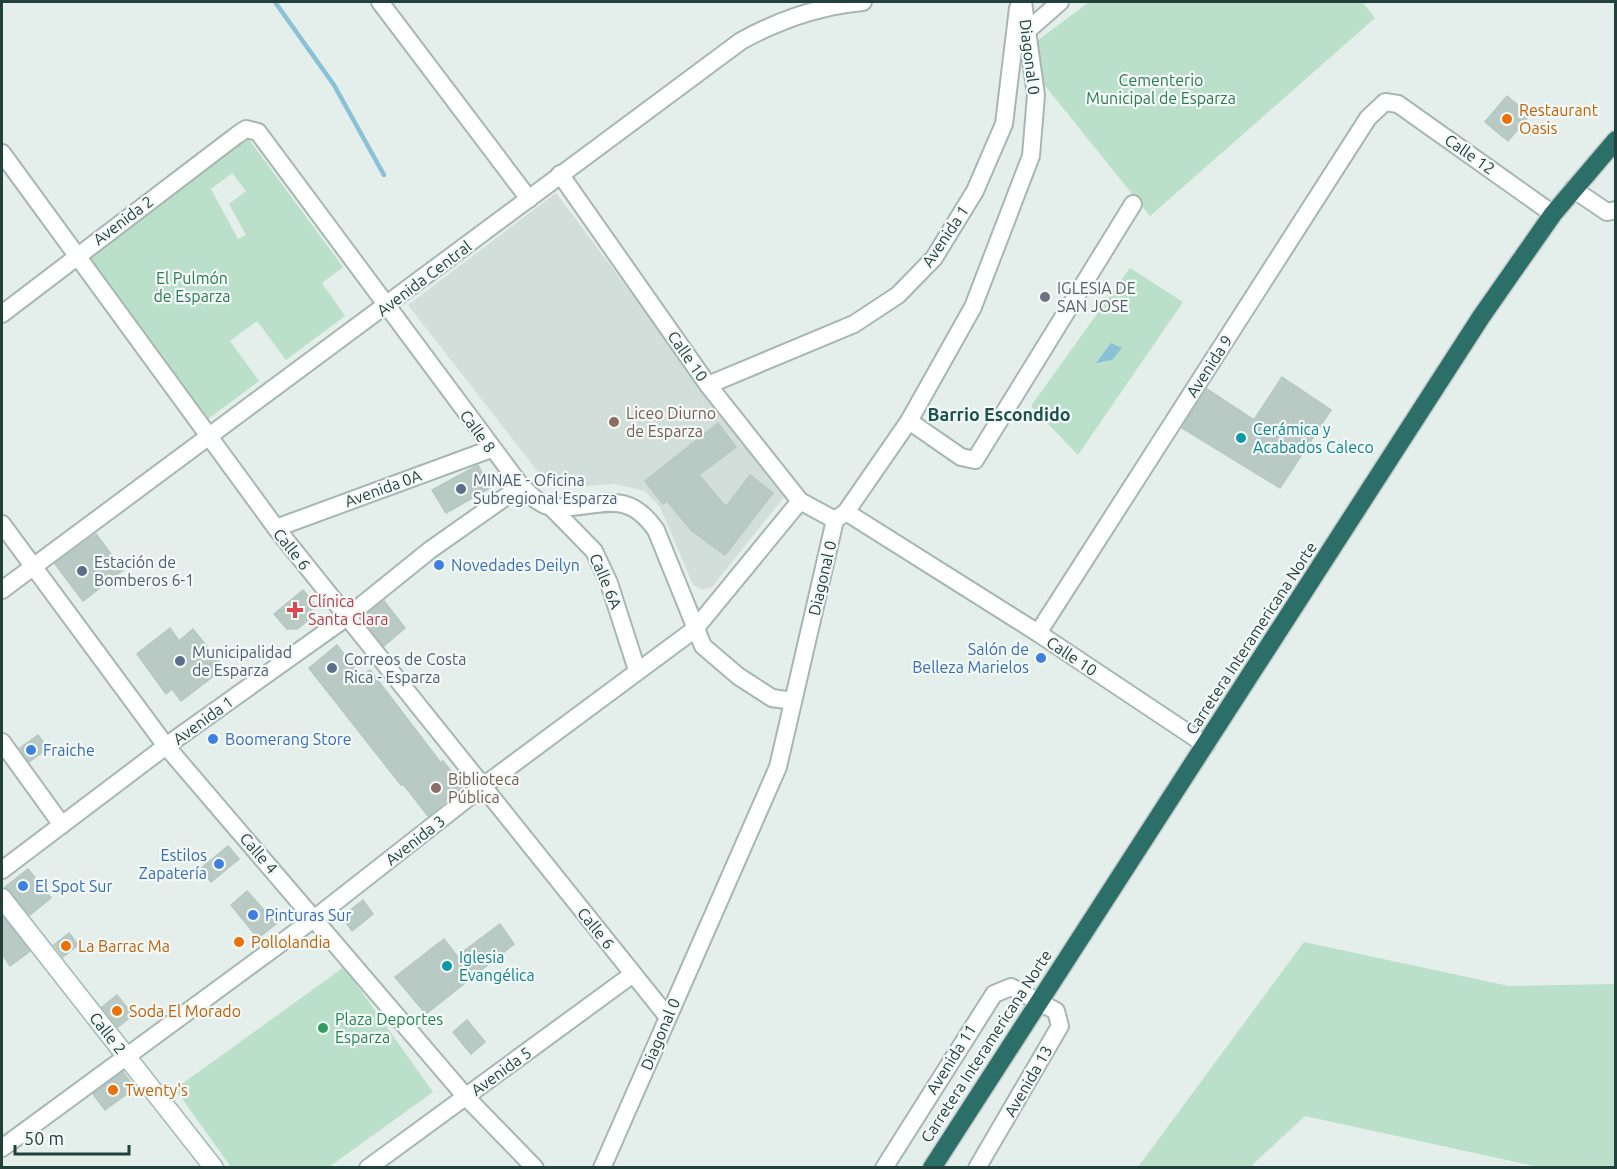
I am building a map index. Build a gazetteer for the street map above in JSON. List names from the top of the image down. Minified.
{"streets":{"highway":["Carretera Interamericana Norte"],"street":["Diagonal 0","Calle 12","Avenida 2","Avenida 1","Avenida Central","Calle 10","Avenida 9","Calle 8","Avenida 0A","Calle 6","Calle 6A","Avenida 3","Calle 4","Calle 2","Avenida 11","Avenida 5","Avenida 13"]},"crossings":[["Diagonal 0","Avenida 1"],["Diagonal 0","Calle 10"],["Diagonal 0","Calle 6"],["Calle 12","Avenida 9"],["Calle 12","Carretera Interamericana Norte"],["Avenida 2","Calle 8"],["Avenida 2","Calle 6"],["Avenida 1","Calle 10"],["Avenida 1","Calle 8"],["Avenida 1","Calle 6"],["Avenida 1","Calle 4"],["Avenida Central","Calle 10"],["Avenida Central","Calle 8"],["Avenida Central","Calle 6"],["Avenida Central","Calle 4"],["Calle 10","Avenida 9"],["Calle 10","Carretera Interamericana Norte"],["Calle 10","Avenida 3"],["Calle 8","Avenida 0A"],["Calle 8","Calle 6A"],["Avenida 0A","Calle 6"],["Calle 6","Avenida 3"],["Calle 6","Avenida 5"],["Calle 6A","Avenida 3"],["Carretera Interamericana Norte","Avenida 11"],["Carretera Interamericana Norte","Avenida 13"],["Avenida 3","Calle 4"],["Avenida 3","Calle 2"],["Calle 4","Avenida 5"],["Avenida 11","Avenida 13"]],"districts":["Barrio Escondido"],"parks":["Cementerio Municipal de Esparza","El Pulmón de Esparza"],"places":{"other":["Restaurant Oasis","IGLESIA DE SAN JOSE","Liceo Diurno de Esparza","Cerámica y Acabados Caleco","MINAE - Oficina Subregional Esparza","Novedades Deilyn","Estación de Bomberos 6-1","Salón de Belleza Marielos","Municipalidad de Esparza","Correos de Costa Rica - Esparza","Boomerang Store","Fraiche","Biblioteca Pública","Estilos Zapatería","El Spot Sur","Pinturas Sur","Pollolandia","La Barrac Ma","Iglesia Evangélica","Soda El Morado","Plaza Deportes Esparza","Twenty's"],"health":["Clínica Santa Clara"]},"scale_bar":"50 m"}
